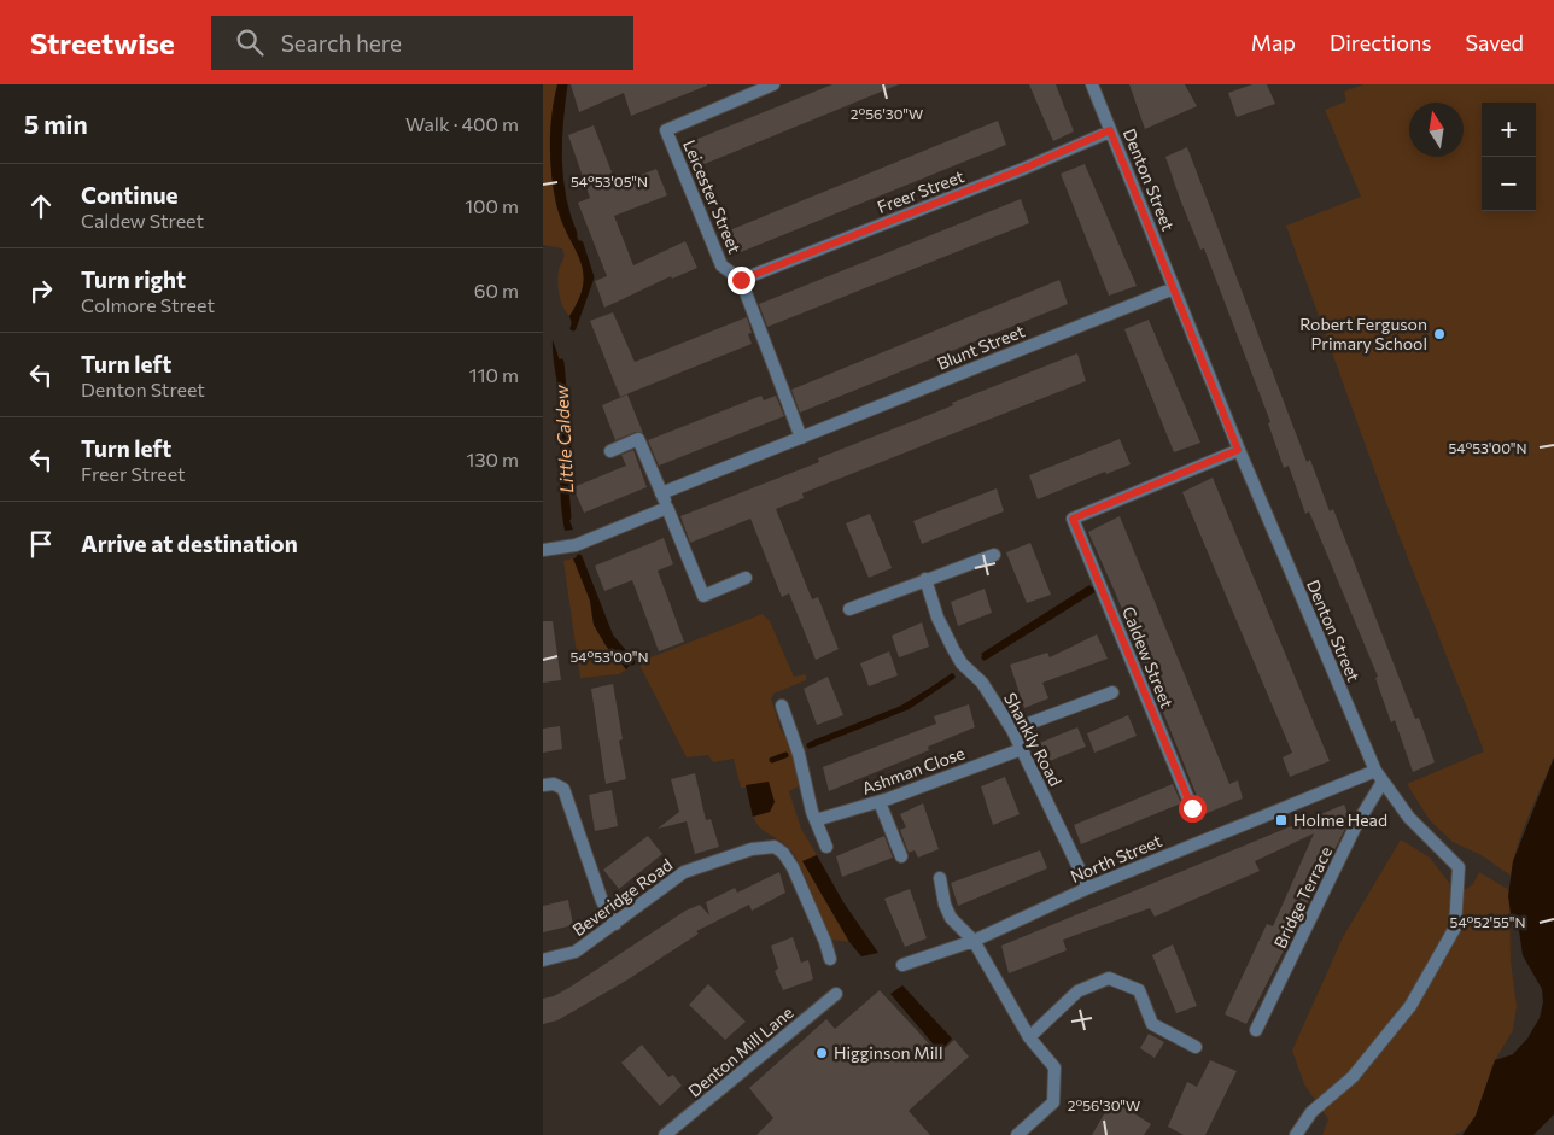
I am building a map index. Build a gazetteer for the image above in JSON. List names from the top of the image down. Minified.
{"streets":{"street":["Denton Street","Freer Street","Leicester Street","Blunt Street","Caldew Street","Shankly Road","Ashman Close","North Street","Beveridge Road","Bridge Terrace","Denton Mill Lane"]},"crossings":[["Denton Street","Freer Street"],["Denton Street","Blunt Street"],["Denton Street","Caldew Street"],["Denton Street","North Street"],["Denton Street","Bridge Terrace"],["Freer Street","Leicester Street"],["Leicester Street","Blunt Street"],["Shankly Road","Ashman Close"],["Shankly Road","North Street"],["North Street","Bridge Terrace"]],"water":["Little Caldew"],"places":{"other":["Robert Ferguson Primary School","Higginson Mill"],"transit":["Holme Head"]},"north":"top","page":{"header":"Streetwise","search":"Search here","nav":["Map","Directions","Saved"],"heading":["5 min","Walk · 400 m"],"map_buttons":["+","−"],"list":[["Continue","Caldew Street","100 m"],["Turn right","Colmore Street","60 m"],["Turn left","Denton Street","110 m"],["Turn left","Freer Street","130 m"],"Arrive at destination"]},"coordinates":["2°56'30\"W","54°53'05\"N","54°53'00\"N","54°52'55\"N"]}
